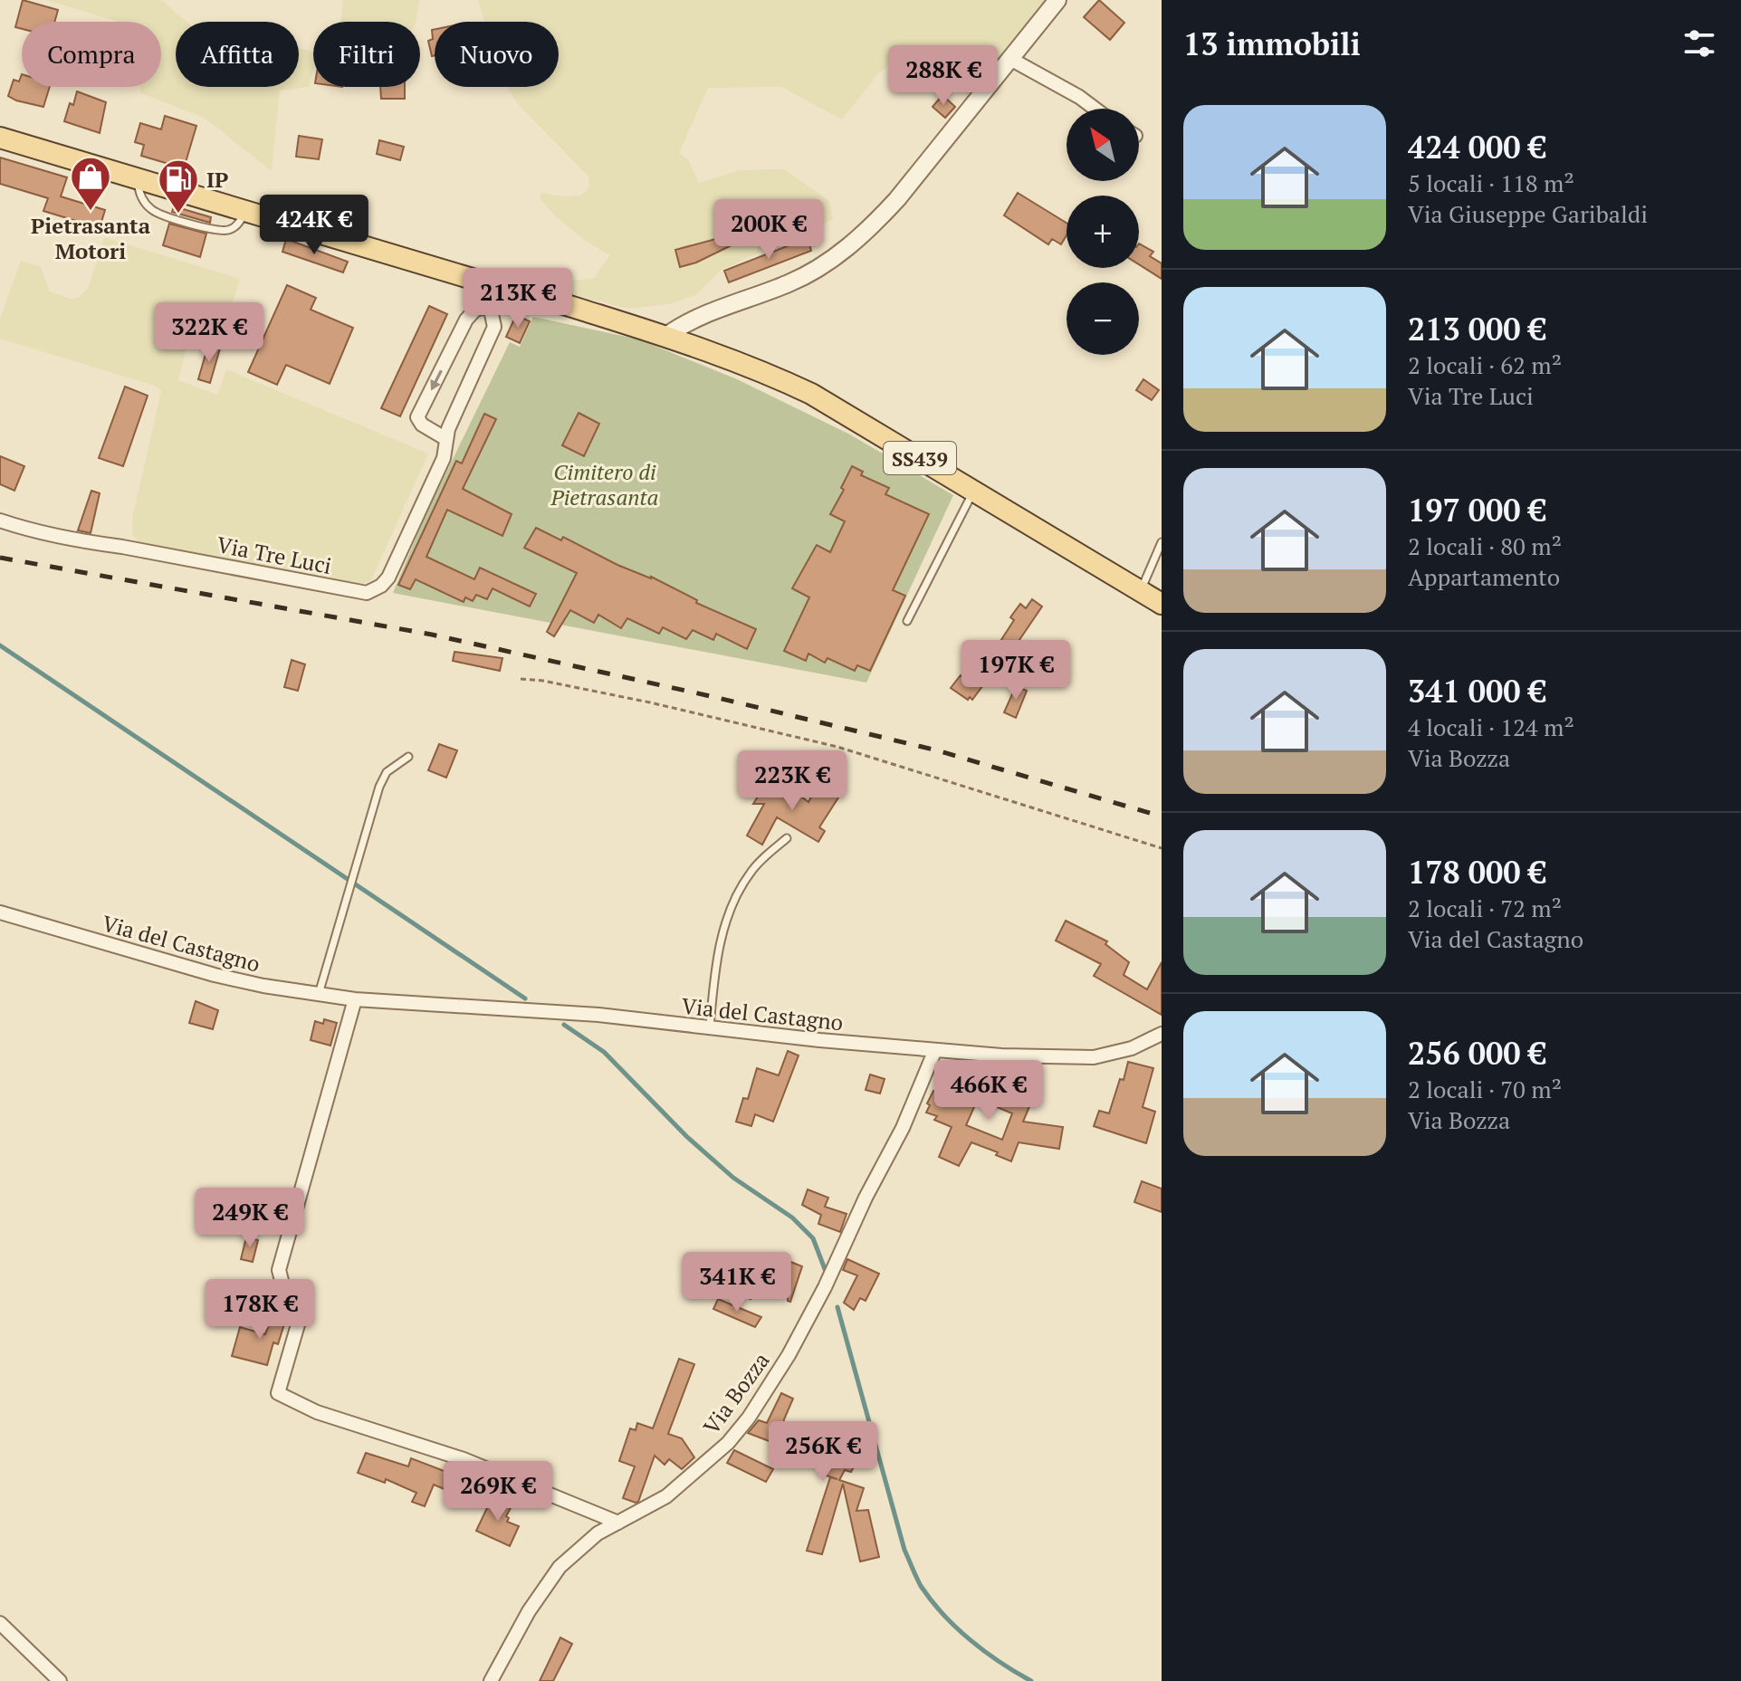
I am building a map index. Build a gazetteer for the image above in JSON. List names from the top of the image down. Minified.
{"streets":{"main road":["SS439"],"street":["Via Tre Luci","Via del Castagno","Via Bozza"]},"crossings":[["Via del Castagno","Via Bozza"]],"parks":["Cimitero di Pietrasanta"],"places":{"shop":["Pietrasanta Motori"],"fuel station":["IP"]},"north":"top left","page":{"heading":"13 immobili","chip":["Compra","Affitta","Filtri","Nuovo"],"price":["288K €","424K €","200K €","213K €","322K €","197K €","223K €","466K €","249K €","341K €","178K €","256K €","269K €"],"list":[{"name":"424 000 €","note":"5 locali · 118 m² · Via Giuseppe Garibaldi"},{"name":"213 000 €","note":"2 locali · 62 m² · Via Tre Luci"},{"name":"197 000 €","note":"2 locali · 80 m² · Appartamento"},{"name":"341 000 €","note":"4 locali · 124 m² · Via Bozza"},{"name":"178 000 €","note":"2 locali · 72 m² · Via del Castagno"},{"name":"256 000 €","note":"2 locali · 70 m² · Via Bozza"}],"map_buttons":["+","−"]}}
